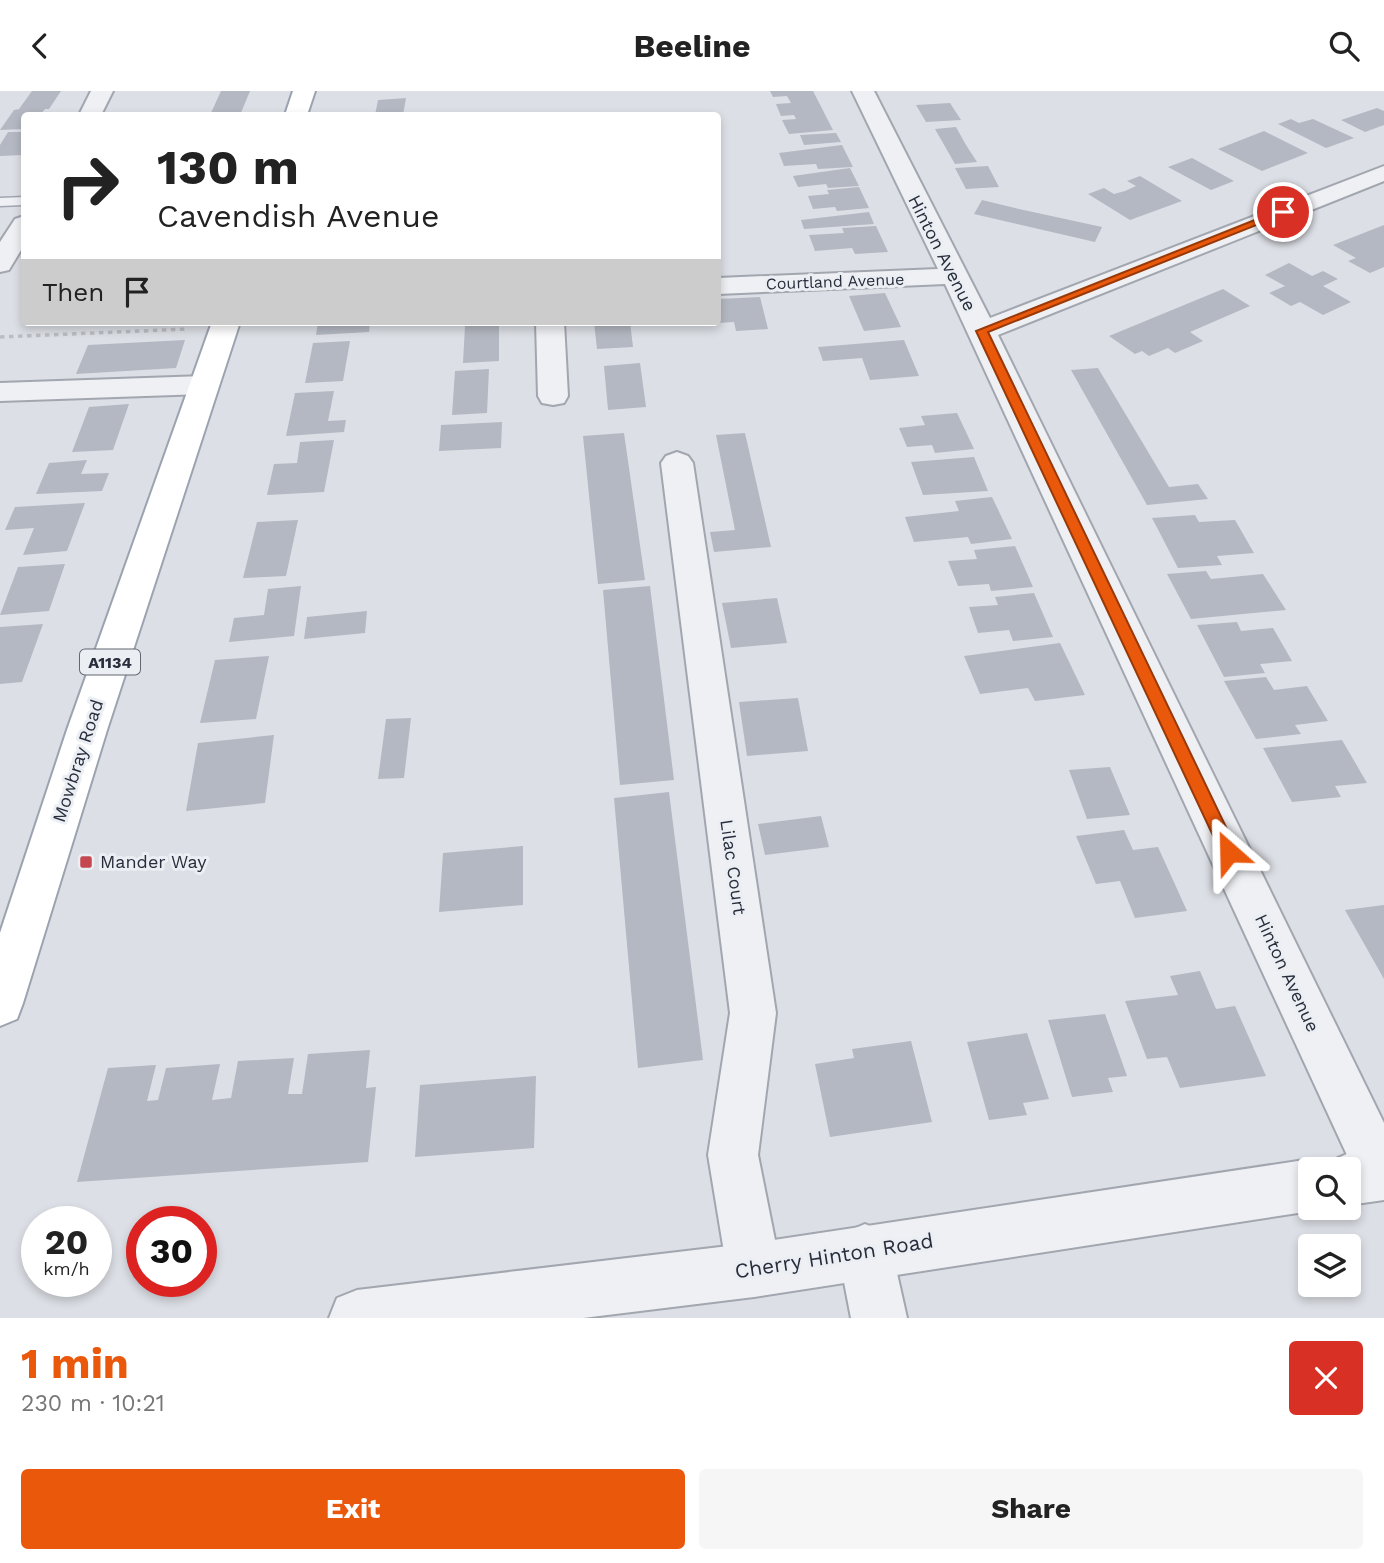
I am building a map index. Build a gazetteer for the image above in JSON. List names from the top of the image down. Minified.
{"streets":{"main road":["A1134","Mowbray Road"],"street":["Hinton Avenue","Courtland Avenue","Lilac Court","Cherry Hinton Road"]},"crossings":[["Hinton Avenue","Courtland Avenue"],["Lilac Court","Cherry Hinton Road"]],"places":{"transit":["Mander Way"]},"page":{"header":"Beeline","turn":["130 m","Cavendish Avenue"],"then":"Then","speed":"20 km/h","limit":"30","heading":["1 min","230 m · 10:21"],"buttons":["Exit","Share"]}}
